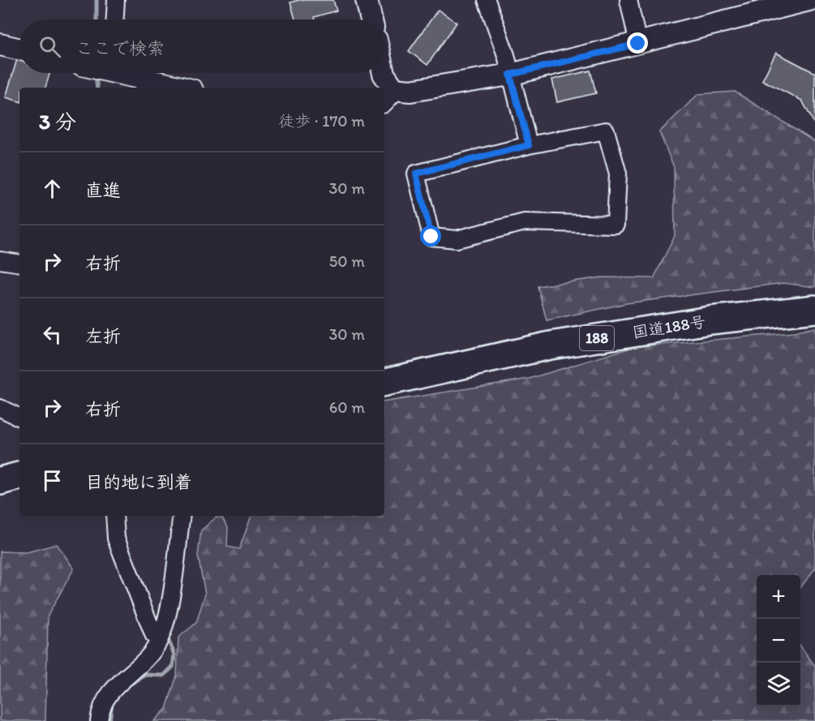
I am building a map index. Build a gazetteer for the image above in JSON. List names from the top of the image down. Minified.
{"streets":{"highway":["国道188号","188"]},"page":{"search":"ここで検索","heading":["3 分","徒歩 · 170 m"],"list":[["直進","30 m"],["右折","50 m"],["左折","30 m"],["右折","60 m"],"目的地に到着"],"map_buttons":["+","−"]}}
